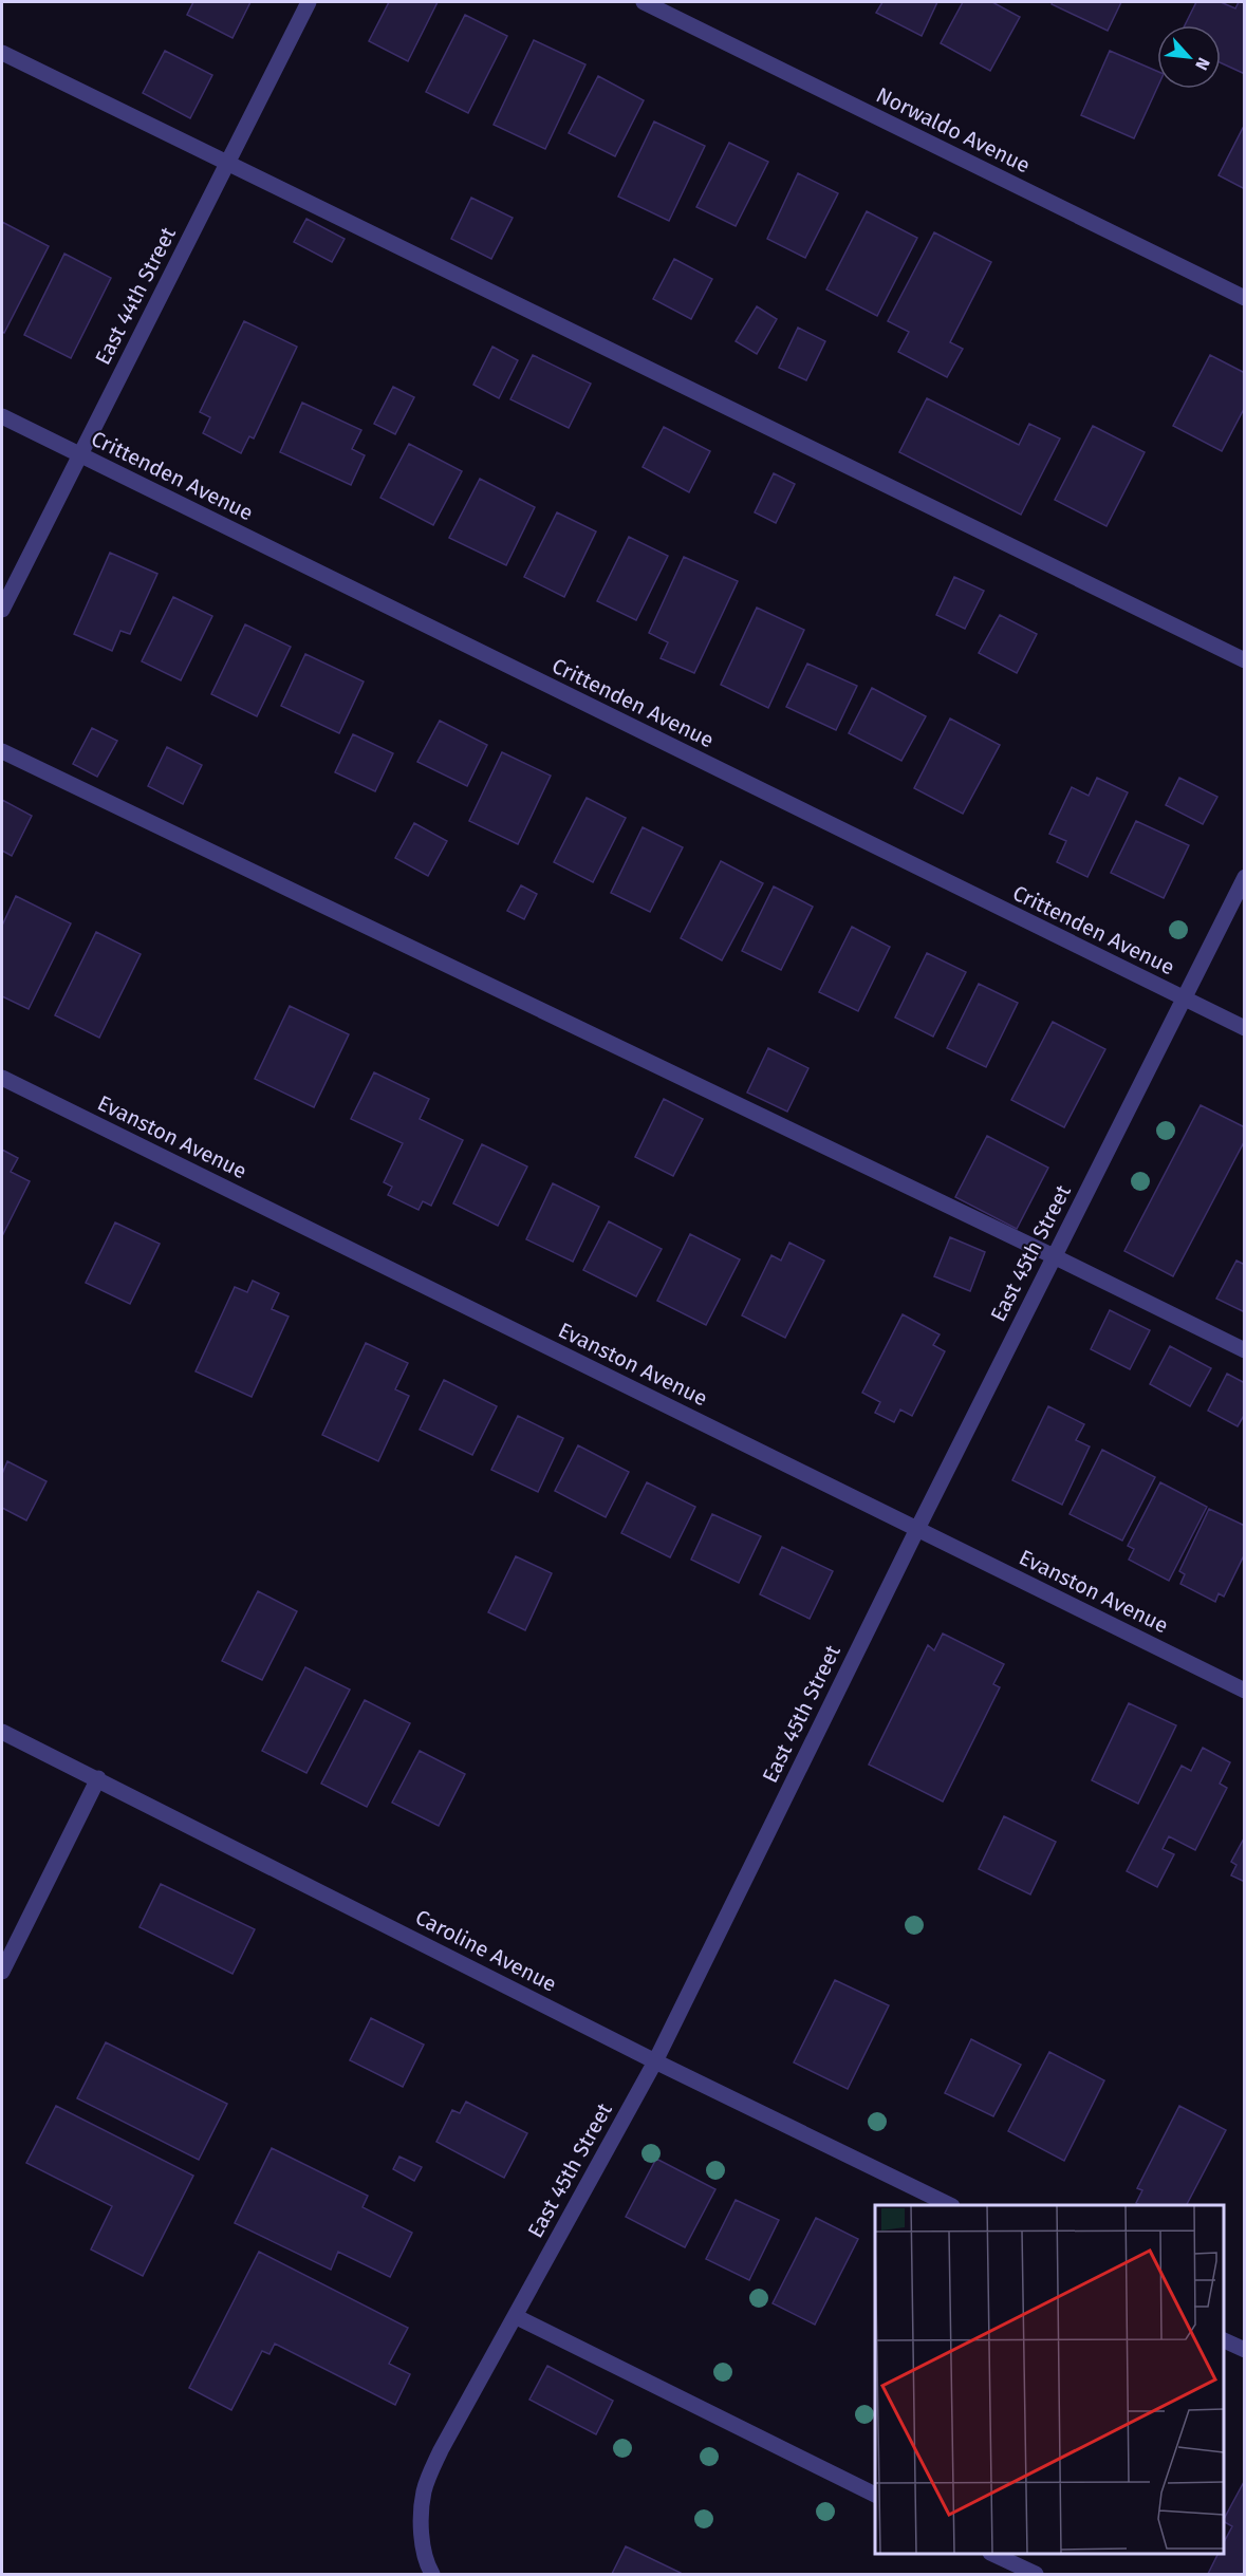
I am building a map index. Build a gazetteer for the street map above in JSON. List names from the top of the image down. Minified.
{"streets":{"street":["Norwaldo Avenue","East 44th Street","Crittenden Avenue","Evanston Avenue","East 45th Street","Caroline Avenue"]},"crossings":[["East 44th Street","Crittenden Avenue"],["Crittenden Avenue","East 45th Street"],["Evanston Avenue","East 45th Street"],["East 45th Street","Caroline Avenue"]],"north":"bottom right"}
